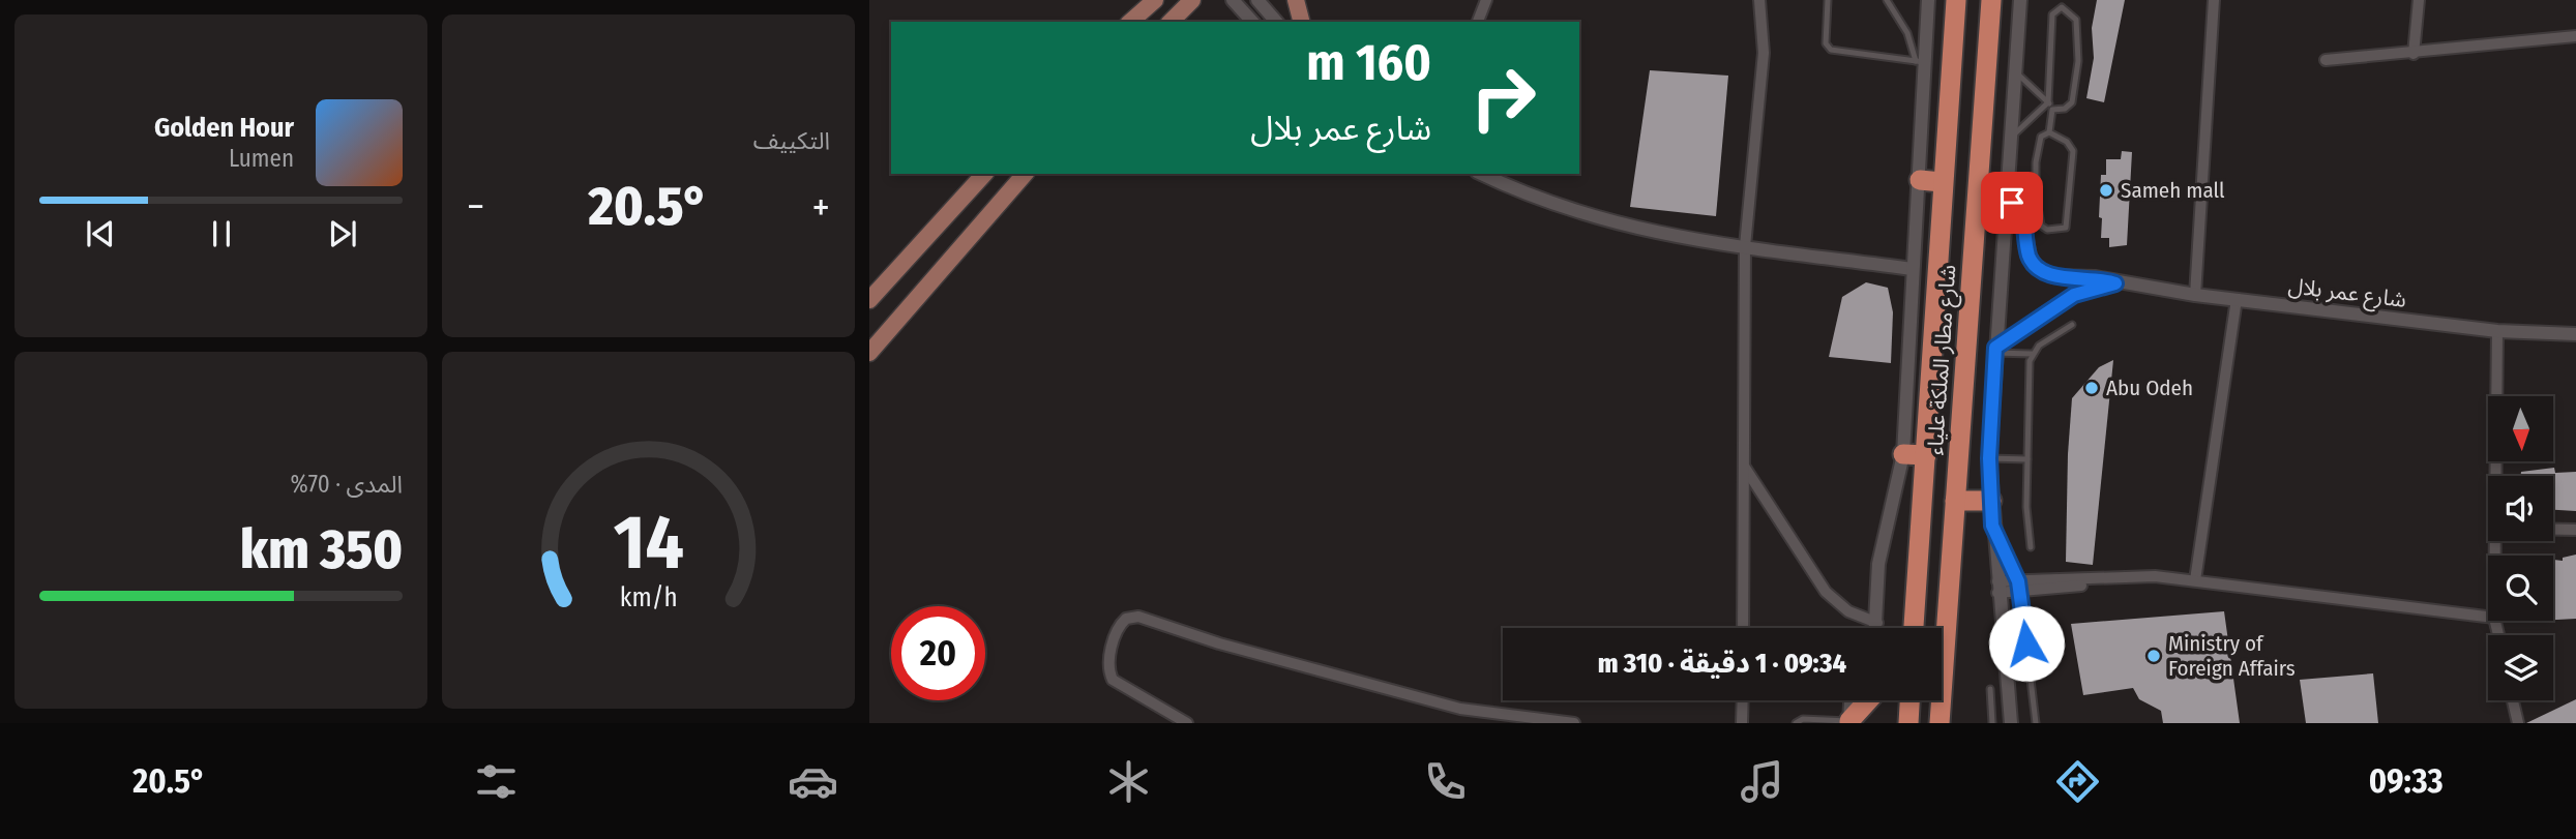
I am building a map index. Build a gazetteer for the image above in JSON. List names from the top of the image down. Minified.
{"streets":{"highway":["شارع مطار الملكة علياء"],"street":["شارع عمر بلال"]},"places":["Sameh mall","Abu Odeh","Ministry of Foreign Affairs"],"north":"bottom","page":{"tile":["التكييف",["المدى · 70%","350 km"]],"turn":["160 m","شارع عمر بلال"],"song":["Golden Hour","Lumen"],"heat":["−","20.5°","+"],"limit":"20","trip":"09:34 · 1 دقيقة · 310 m","tabs":["09:33","20.5°"],"gauge":["14","km/h"]}}
